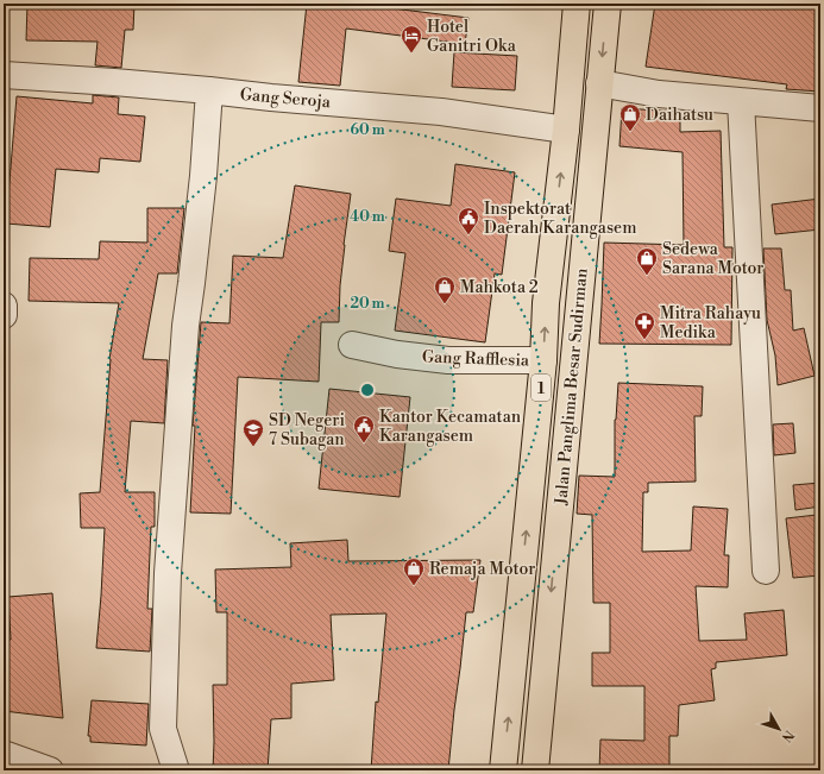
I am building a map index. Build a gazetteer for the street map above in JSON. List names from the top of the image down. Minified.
{"streets":{"highway":["Jalan Panglima Besar Sudirman","1"],"street":["Gang Seroja","Gang Rafflesia"]},"crossings":[["Gang Seroja","Jalan Panglima Besar Sudirman"],["Gang Rafflesia","Jalan Panglima Besar Sudirman"]],"places":{"hotel":["Hotel Ganitri Oka"],"shop":["Daihatsu","Sedewa Sarana Motor","Mahkota 2","Remaja Motor"],"public building":["Inspektorat Daerah Karangasem","Kantor Kecamatan Karangasem"],"pharmacy":["Mitra Rahayu Medika"],"school or university":["SD Negeri 7 Subagan"]},"north":"bottom right","rings":["60 m","40 m","20 m"]}
